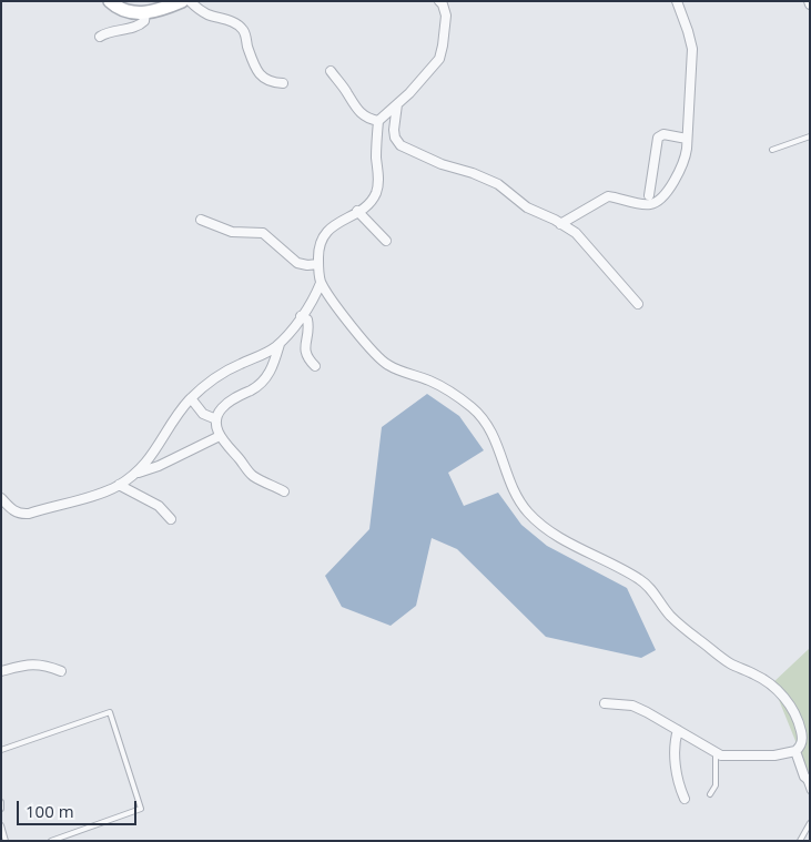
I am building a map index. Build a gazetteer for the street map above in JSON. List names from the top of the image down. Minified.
{"scale_bar":"100 m"}
